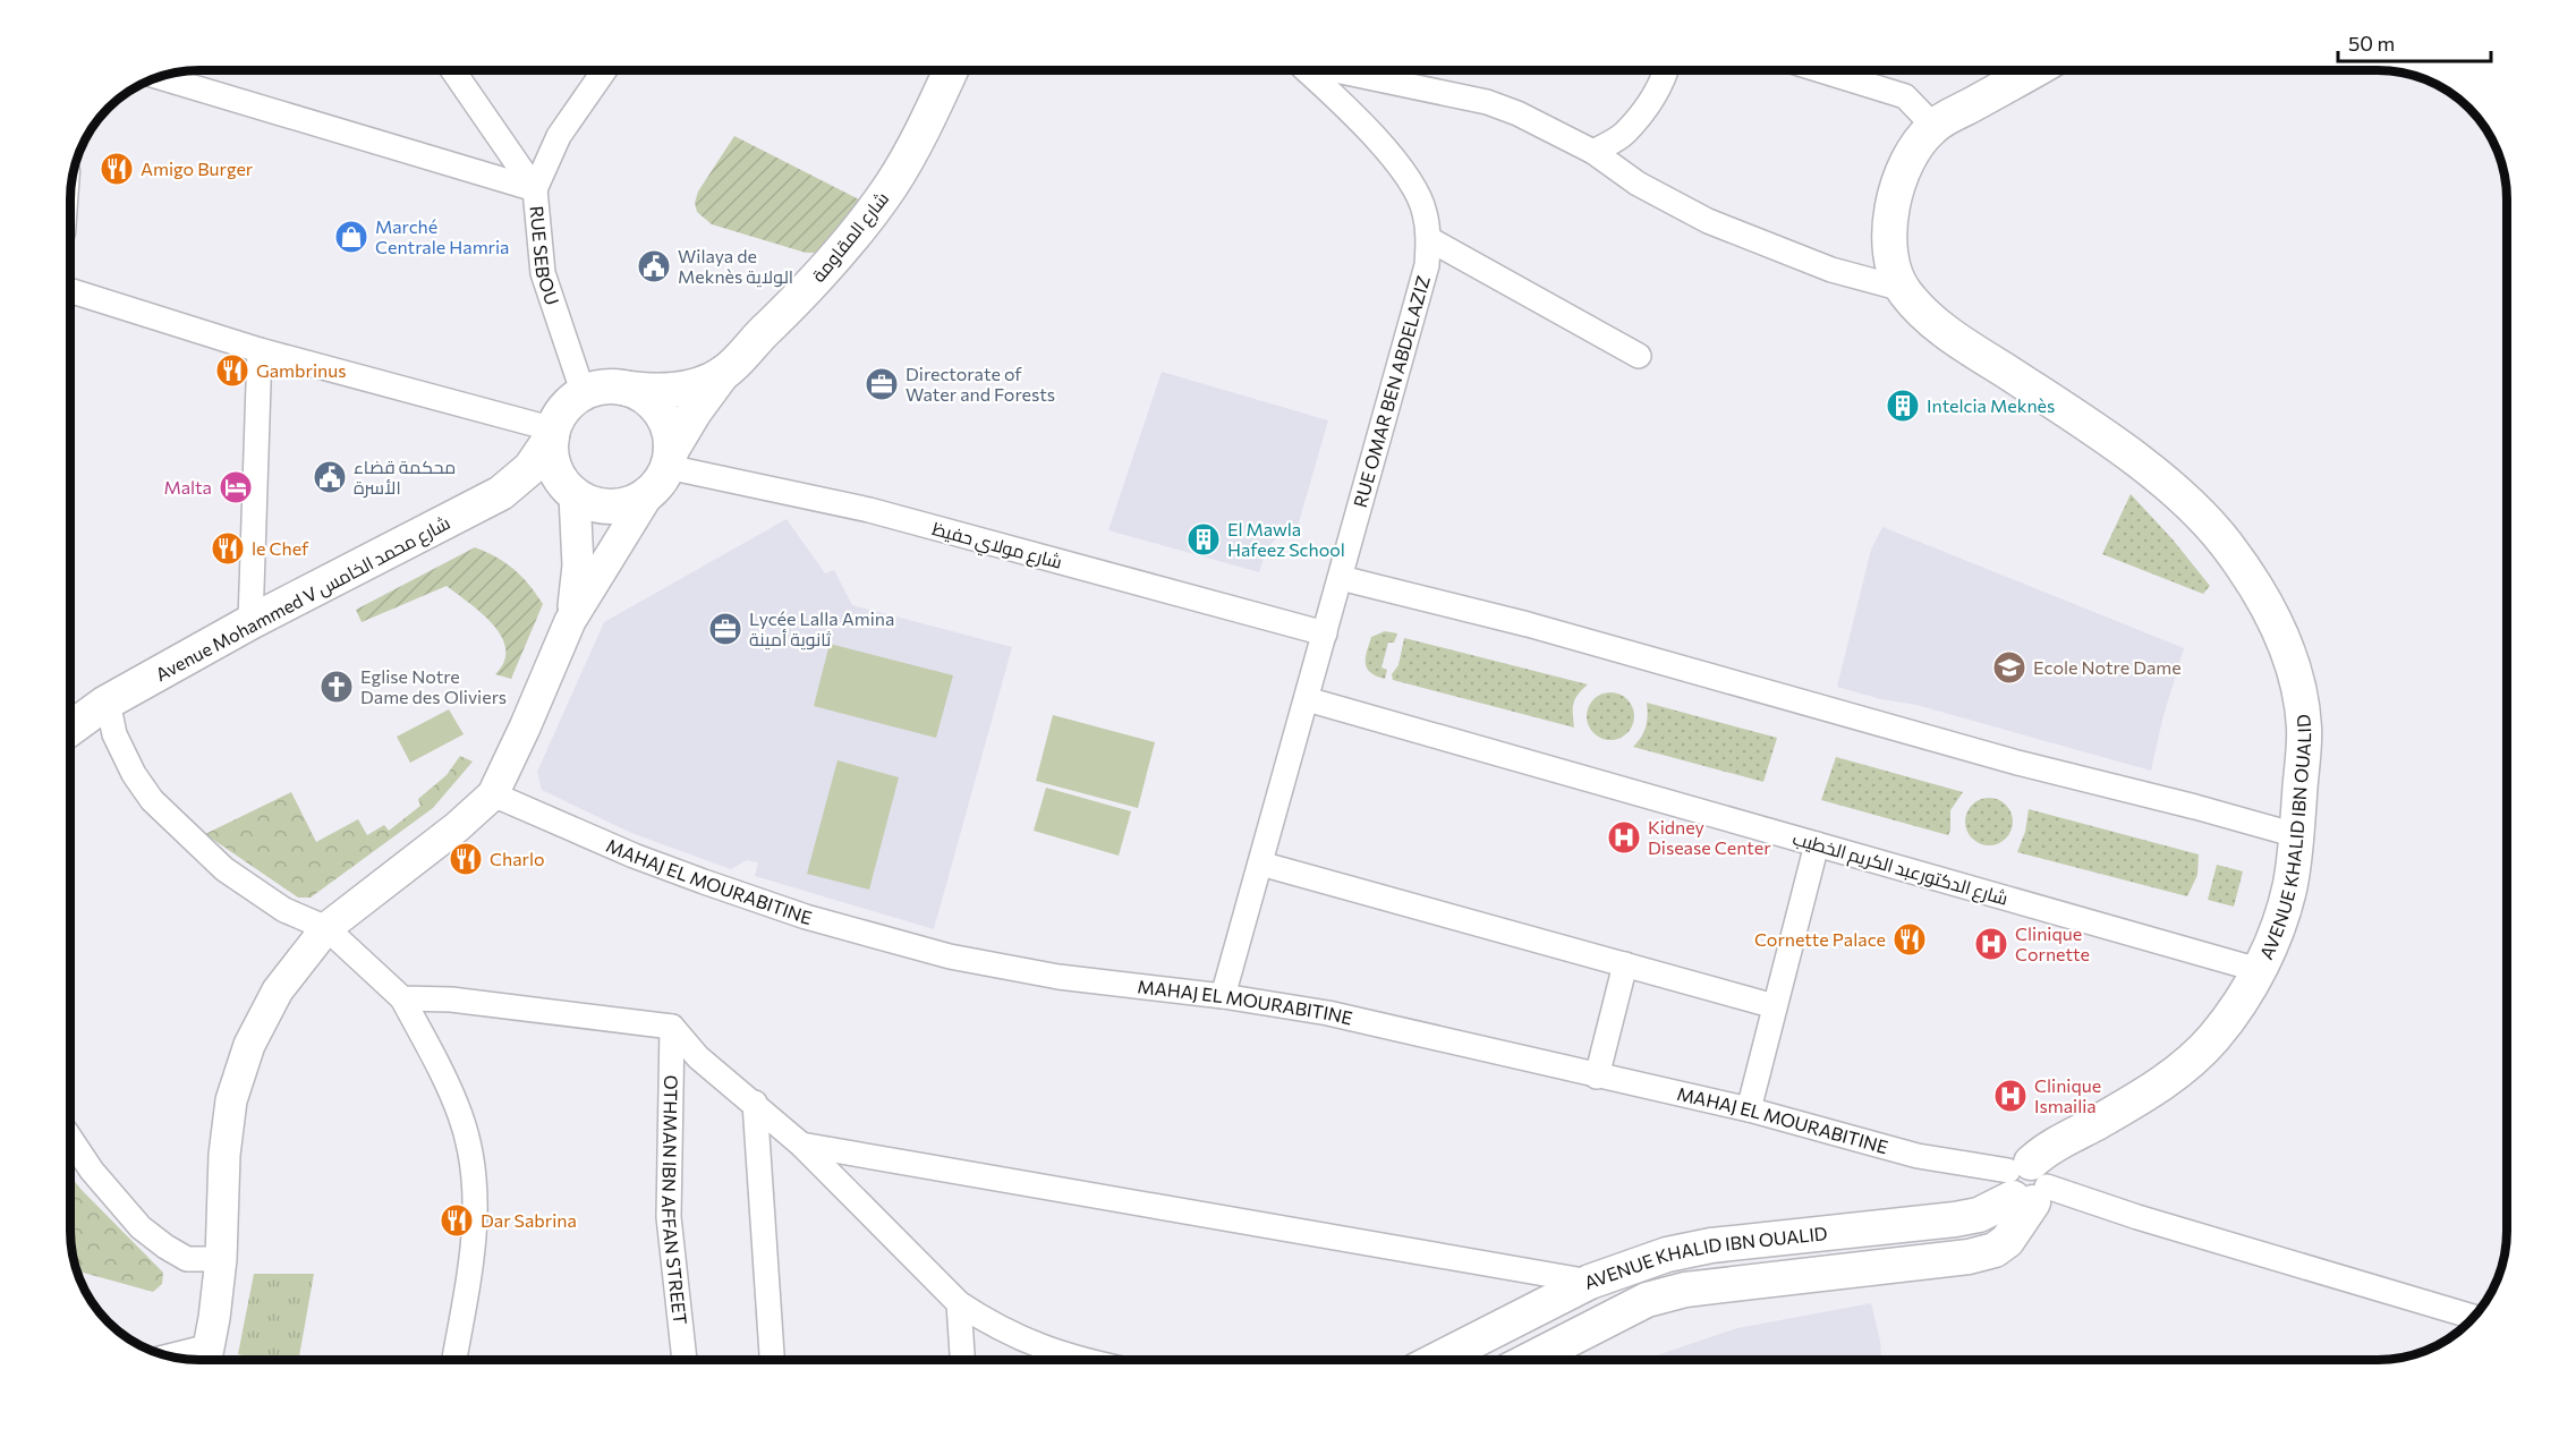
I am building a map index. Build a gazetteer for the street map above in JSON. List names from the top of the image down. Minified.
{"streets":{"main road":["شارع المقاومة","Avenue Mohammed V شارع محمد الخامس","AVENUE KHALID IBN OUALID"],"street":["RUE SEBOU","RUE OMAR BEN ABDELAZIZ","شارع مولاي حفيظ","شارع الدكتورعبد الكريم الخطيب","MAHAJ EL MOURABITINE","OTHMAN IBN AFFAN STREET"]},"crossings":[["شارع المقاومة","RUE SEBOU"],["شارع المقاومة","شارع مولاي حفيظ"],["RUE SEBOU","شارع مولاي حفيظ"],["RUE OMAR BEN ABDELAZIZ","شارع مولاي حفيظ"],["RUE OMAR BEN ABDELAZIZ","شارع الدكتورعبد الكريم الخطيب"],["RUE OMAR BEN ABDELAZIZ","MAHAJ EL MOURABITINE"],["AVENUE KHALID IBN OUALID","شارع الدكتورعبد الكريم الخطيب"],["AVENUE KHALID IBN OUALID","MAHAJ EL MOURABITINE"]],"places":{"restaurant":["Amigo Burger","Gambrinus","le Chef","Charlo","Cornette Palace","Dar Sabrina"],"shop":["Marché Centrale Hamria"],"public building":["Wilaya de Meknès الولاية","محكمة قضاء الأسرة"],"office":["Directorate of Water and Forests","Lycée Lalla Amina ثانوية أمينة"],"building":["Intelcia Meknès","El Mawla Hafeez School"],"hotel":["Malta"],"school or university":["Ecole Notre Dame"],"church":["Eglise Notre Dame des Oliviers"],"hospital":["Kidney Disease Center","Clinique Cornette","Clinique Ismailia"]},"scale_bar":"50 m"}
